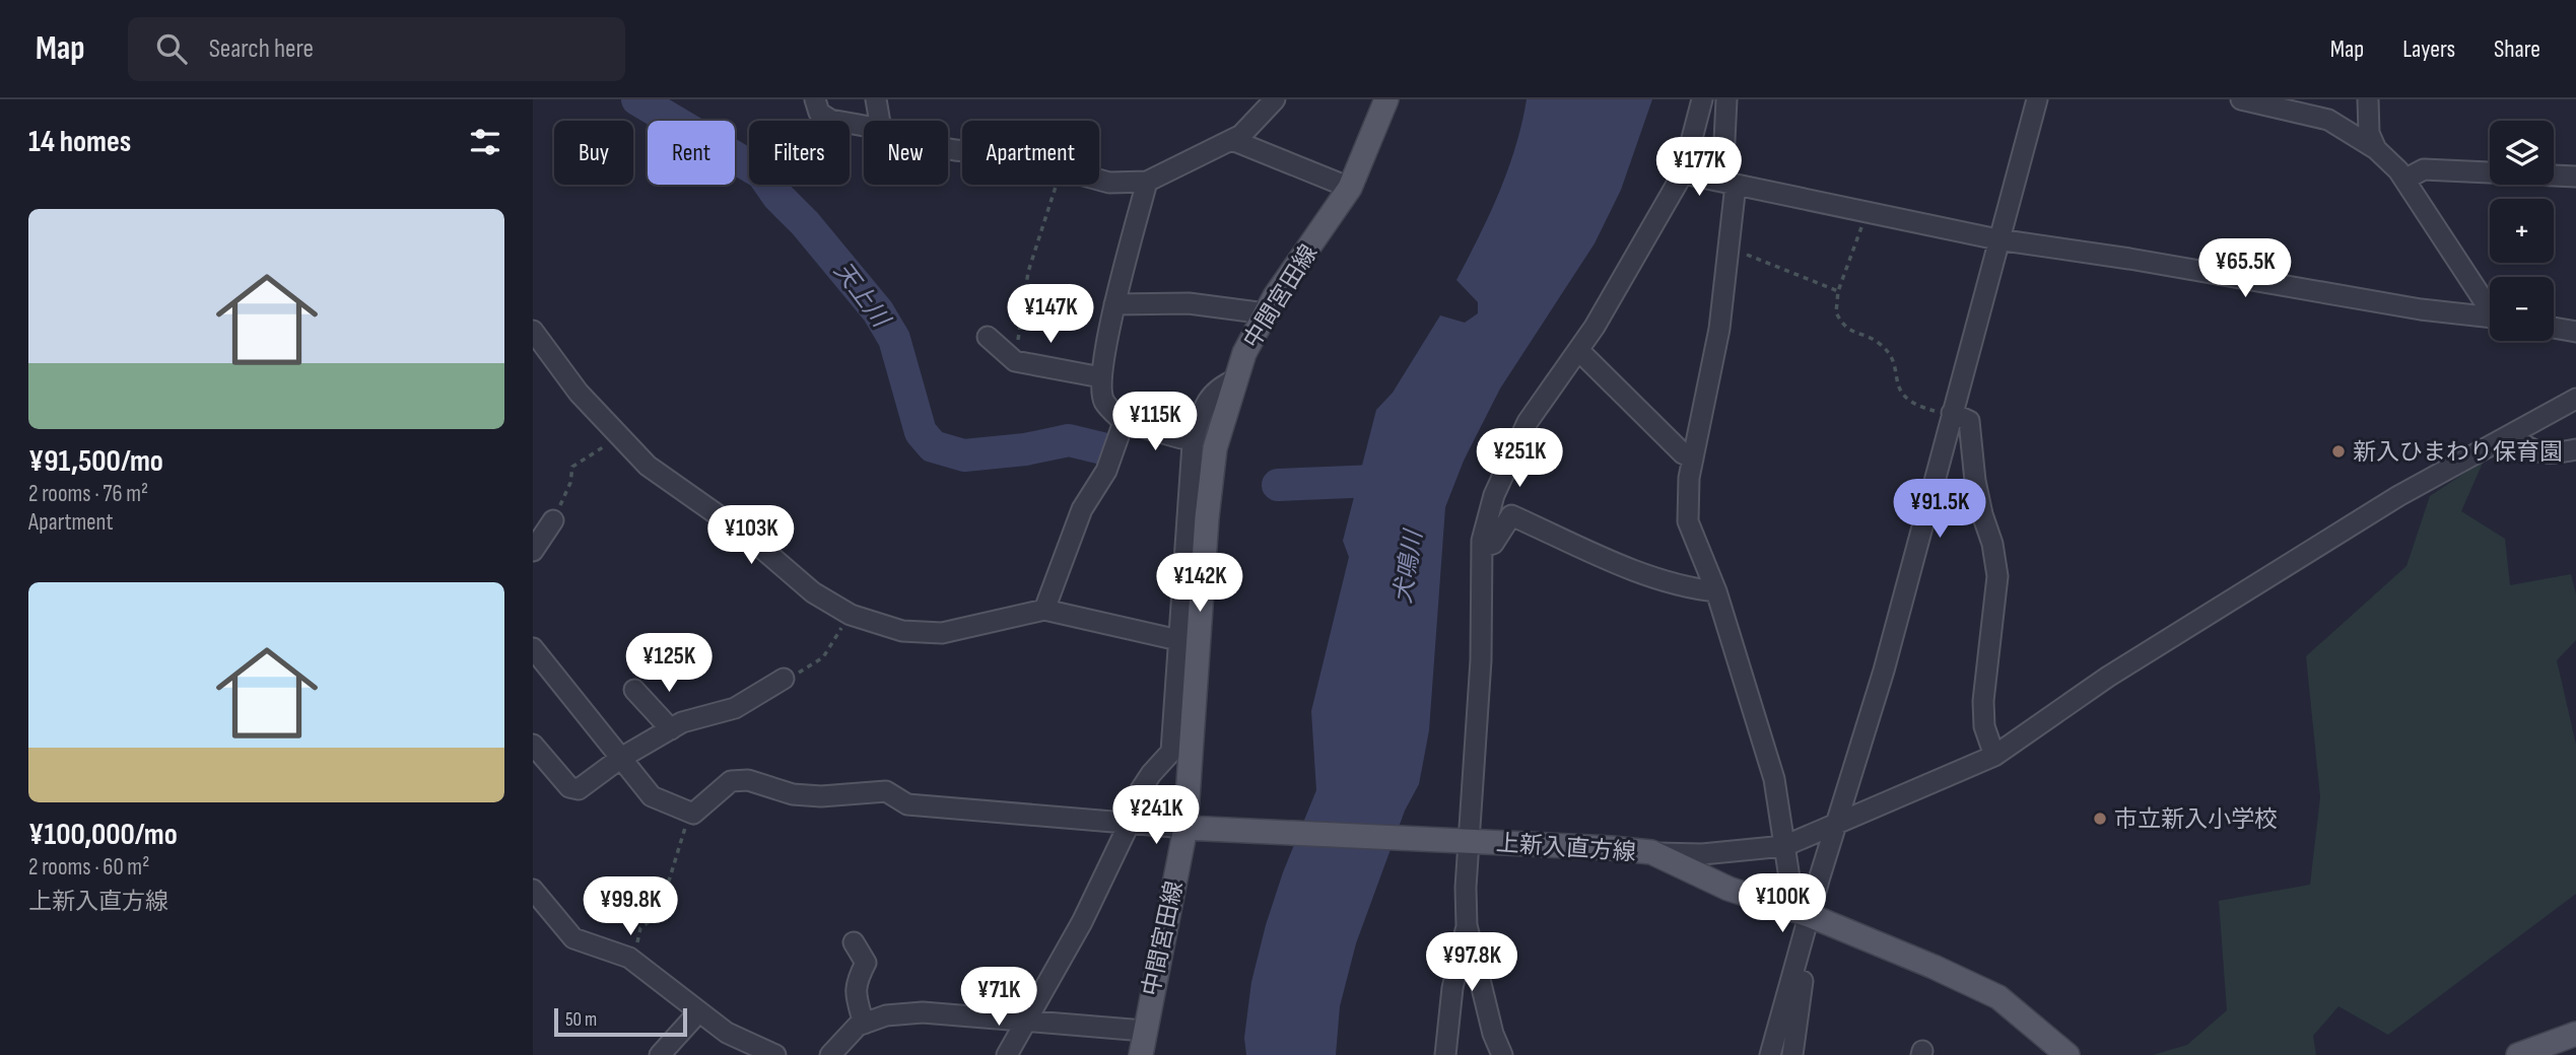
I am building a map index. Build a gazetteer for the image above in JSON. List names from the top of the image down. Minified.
{"streets":{"main road":["中間宮田線","上新入直方線"]},"crossings":[["中間宮田線","上新入直方線"]],"water":["天上川","犬鳴川"],"places":["新入ひまわり保育園","市立新入小学校"],"scale_bar":"50 m","page":{"header":"Map","search":"Search here","nav":["Map","Layers","Share"],"heading":"14 homes","map_buttons":["+","−"],"chip":["Buy","Rent","Filters","New","Apartment"],"price":["¥177K","¥65.5K","¥147K","¥115K","¥251K","¥91.5K","¥103K","¥142K","¥125K","¥241K","¥100K","¥99.8K","¥97.8K","¥71K"],"list":[{"name":"¥91,500/mo","note":"2 rooms · 76 m² · Apartment"},{"name":"¥100,000/mo","note":"2 rooms · 60 m² · 上新入直方線"}],"scale":"50 m"}}
